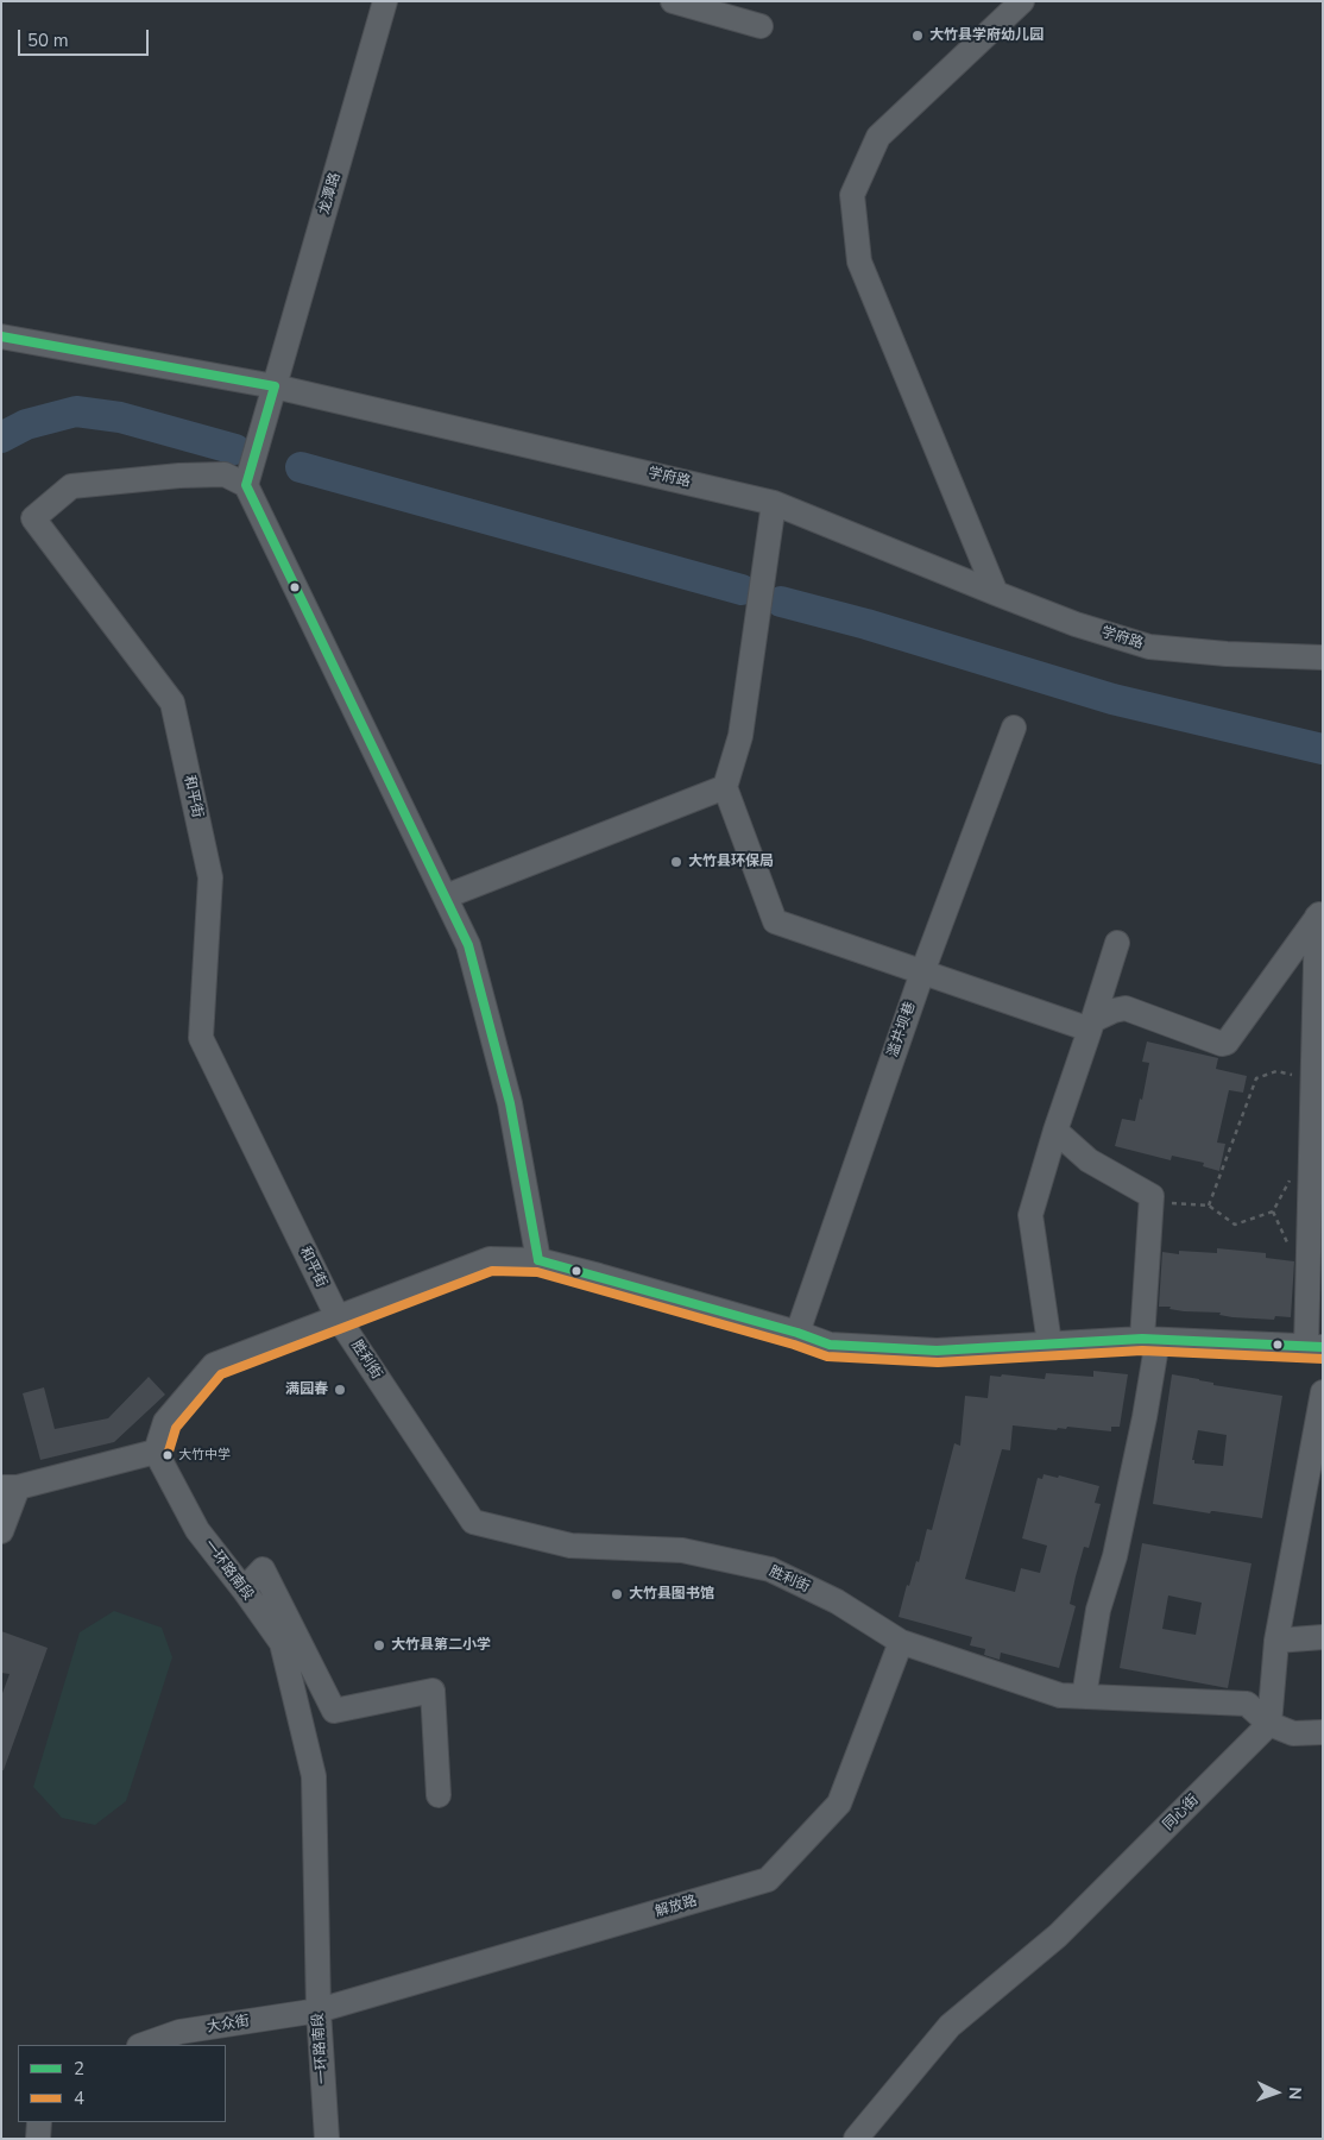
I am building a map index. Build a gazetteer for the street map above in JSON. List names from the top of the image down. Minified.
{"streets":{"street":["龙潭路","学府路","和平街","滥井坝巷","胜利街","一环路南段","同心街","解放路","大众街"]},"crossings":[["龙潭路","学府路"],["龙潭路","和平街"],["和平街","胜利街"],["胜利街","同心街"],["胜利街","解放路"],["一环路南段","解放路"],["一环路南段","大众街"],["解放路","大众街"]],"places":["大竹县学府幼儿园","大竹县环保局","满园春","大竹中学","大竹县图书馆","大竹县第二小学"],"lines":["transit line 2","transit line 4"],"legend":["2","4"],"scale_bar":"50 m","north":"right"}
